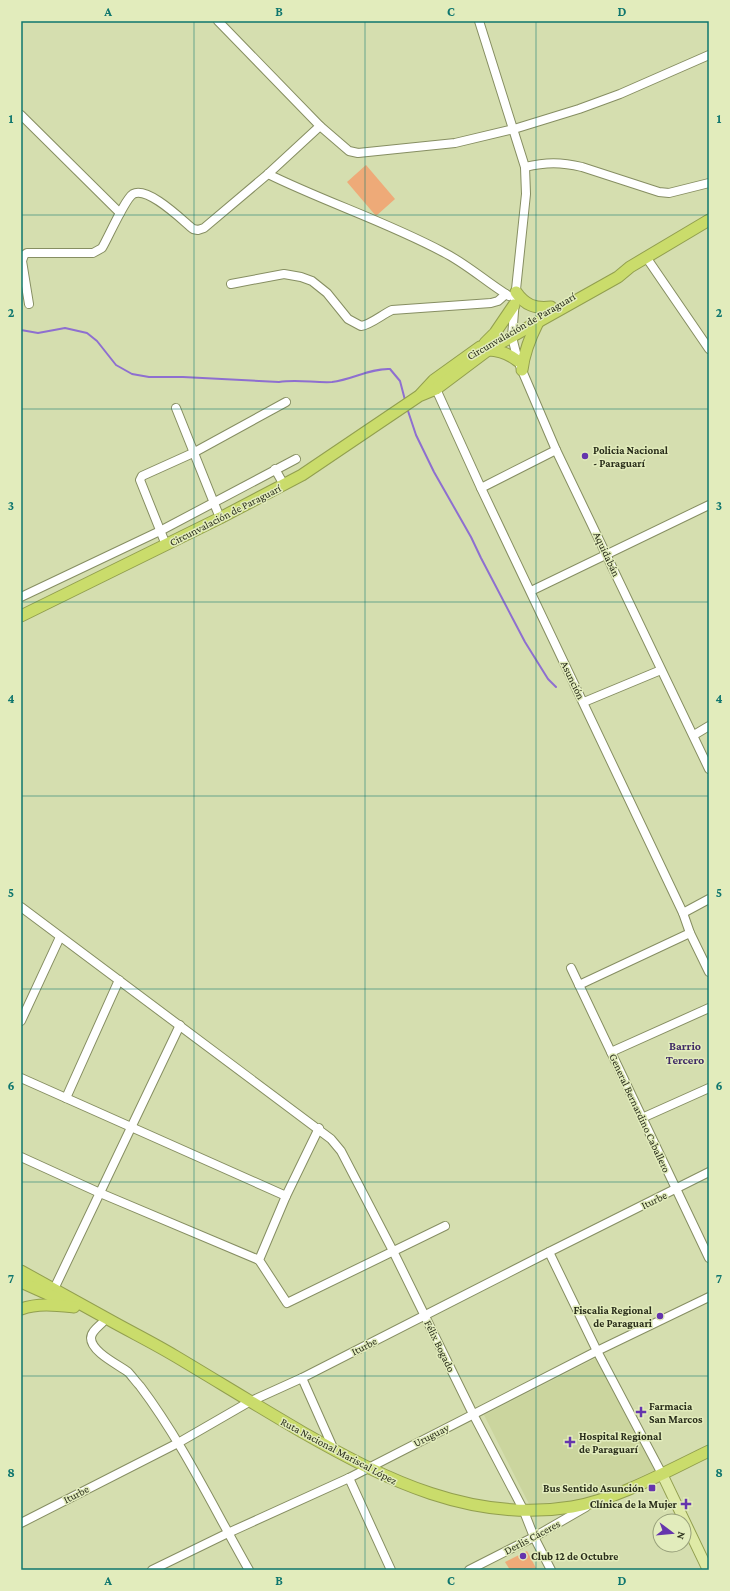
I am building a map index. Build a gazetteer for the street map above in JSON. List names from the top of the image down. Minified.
{"streets":{"highway":["Circunvalación de Paraguarí","Ruta Nacional Mariscal López"],"street":["Aquidabán","Asunción","General Bernardino Caballero","Iturbe","Félix Bogado","Uruguay","Derlis Cáceres"]},"crossings":[["Circunvalación de Paraguarí","Aquidabán"],["Circunvalación de Paraguarí","Asunción"],["General Bernardino Caballero","Iturbe"],["Iturbe","Félix Bogado"],["Iturbe","Ruta Nacional Mariscal López"],["Félix Bogado","Uruguay"],["Félix Bogado","Ruta Nacional Mariscal López"],["Félix Bogado","Derlis Cáceres"],["Uruguay","Ruta Nacional Mariscal López"],["Ruta Nacional Mariscal López","Derlis Cáceres"]],"districts":["Barrio Tercero"],"places":{"other":["Policia Nacional - Paraguarí","Fiscalia Regional de Paraguari","Club 12 de Octubre"],"health":["Farmacia San Marcos","Hospital Regional de Paraguarí","Clínica de la Mujer"],"transit":["Bus Sentido Asunción"]},"north":"right","grid":{"columns":["A","B","C","D"],"rows":["1","2","3","4","5","6","7","8"]}}
